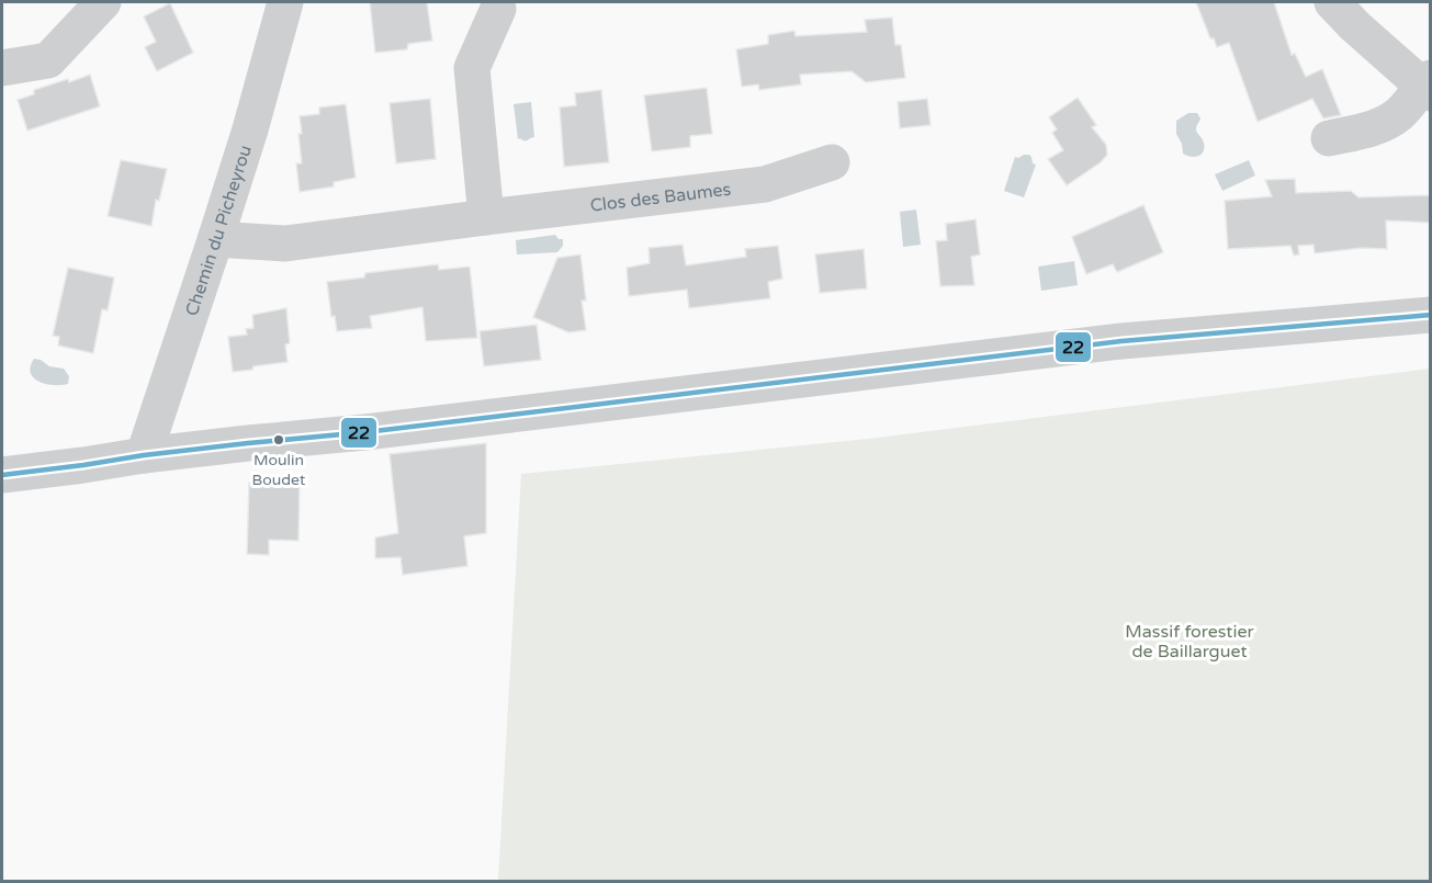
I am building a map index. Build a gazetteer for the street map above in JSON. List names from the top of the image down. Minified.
{"streets":{"street":["Clos des Baumes","Chemin du Picheyrou"]},"crossings":[["Clos des Baumes","Chemin du Picheyrou"]],"parks":["Massif forestier de Baillarguet"],"places":["Moulin Boudet"],"lines":["transit line 22"]}
